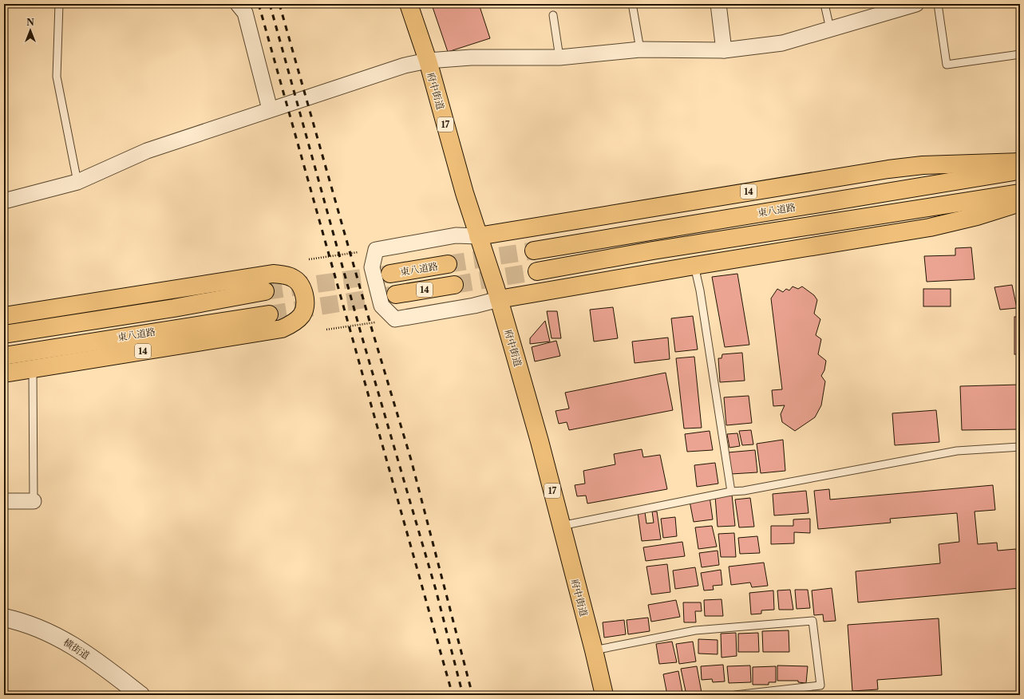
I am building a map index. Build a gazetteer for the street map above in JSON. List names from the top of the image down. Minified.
{"streets":{"main road":["府中街道","17","14","東八道路"],"street":["横街道"]},"crossings":[["府中街道","14"]],"north":"top"}
